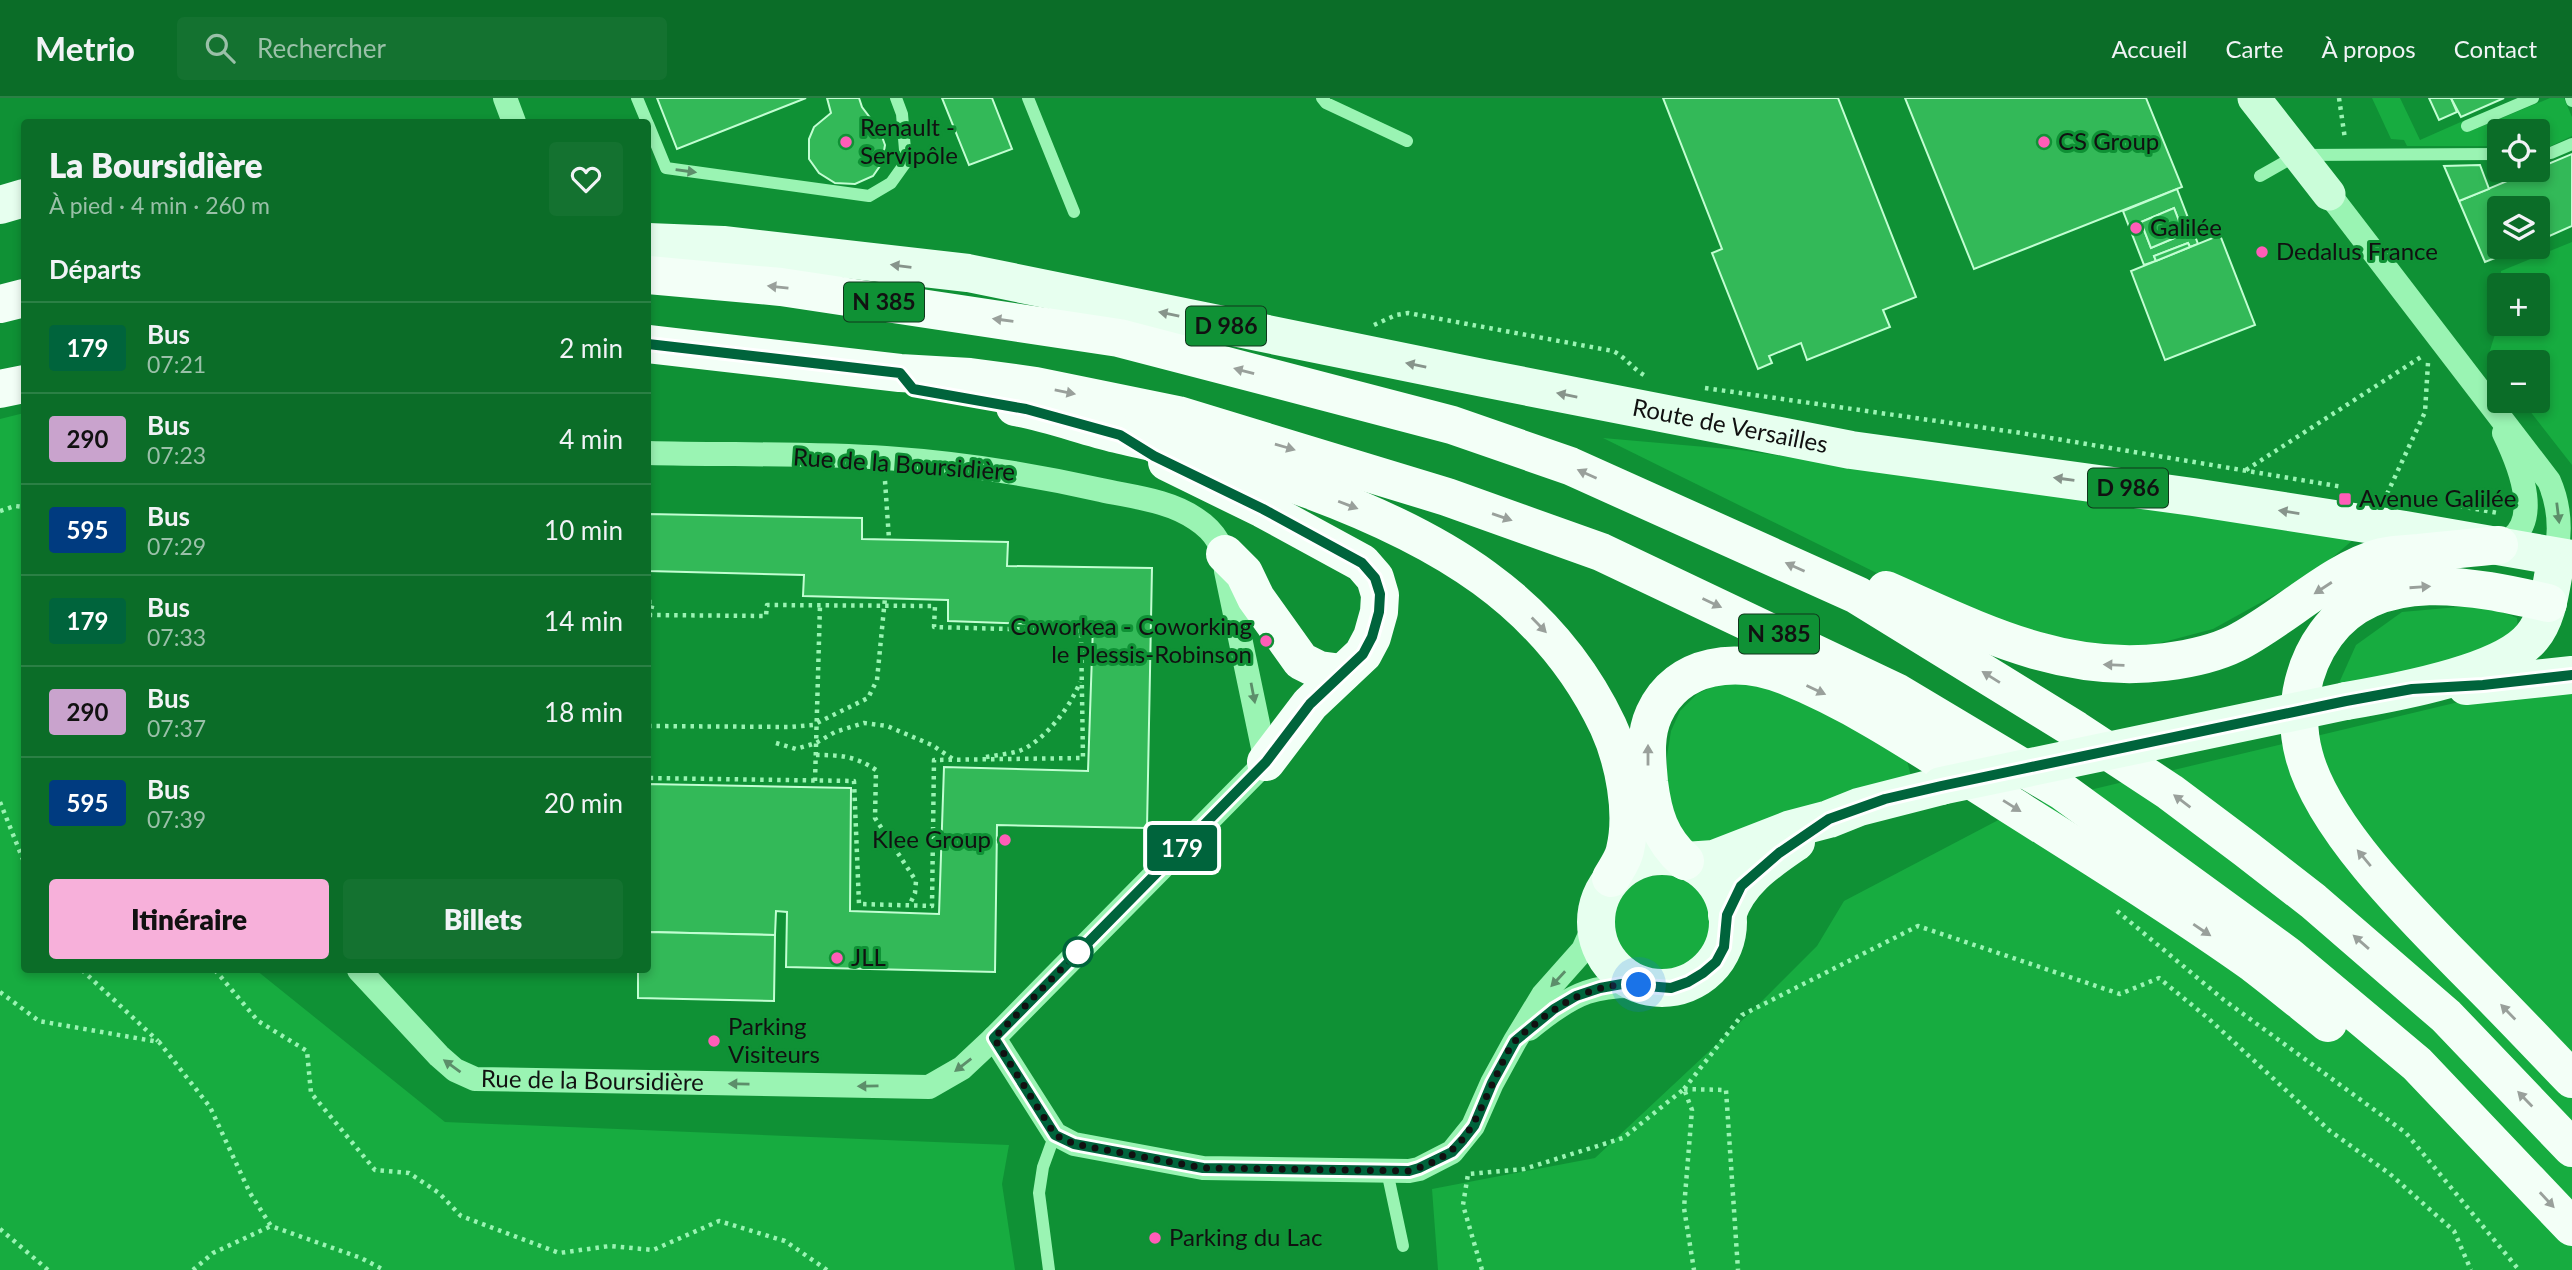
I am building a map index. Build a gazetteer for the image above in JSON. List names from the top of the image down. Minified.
{"streets":{"highway":["N 385"],"main road":["D 986","Route de Versailles"],"street":["Rue de la Boursidière"]},"crossings":[["D 986","Route de Versailles"]],"places":{"other":["Renault - Servipôle","CS Group","Galilée","Dedalus France","Coworkea - Coworking le Plessis-Robinson","Klee Group","JLL","Parking Visiteurs","Parking du Lac"],"transit":["Avenue Galilée"]},"lines":["bus line 179"],"page":{"header":"Metrio","search":"Rechercher","nav":["Accueil","Carte","À propos","Contact"],"on_map":"179","map_buttons":["+","−"],"heading":[["La Boursidière","À pied · 4 min · 260 m"],"Départs"],"list":[{"mark":"179","name":"Bus","note":"07:21","value":"2 min"},{"mark":"290","name":"Bus","note":"07:23","value":"4 min"},{"mark":"595","name":"Bus","note":"07:29","value":"10 min"},{"mark":"179","name":"Bus","note":"07:33","value":"14 min"},{"mark":"290","name":"Bus","note":"07:37","value":"18 min"},{"mark":"595","name":"Bus","note":"07:39","value":"20 min"}],"buttons":["Itinéraire","Billets"]}}
